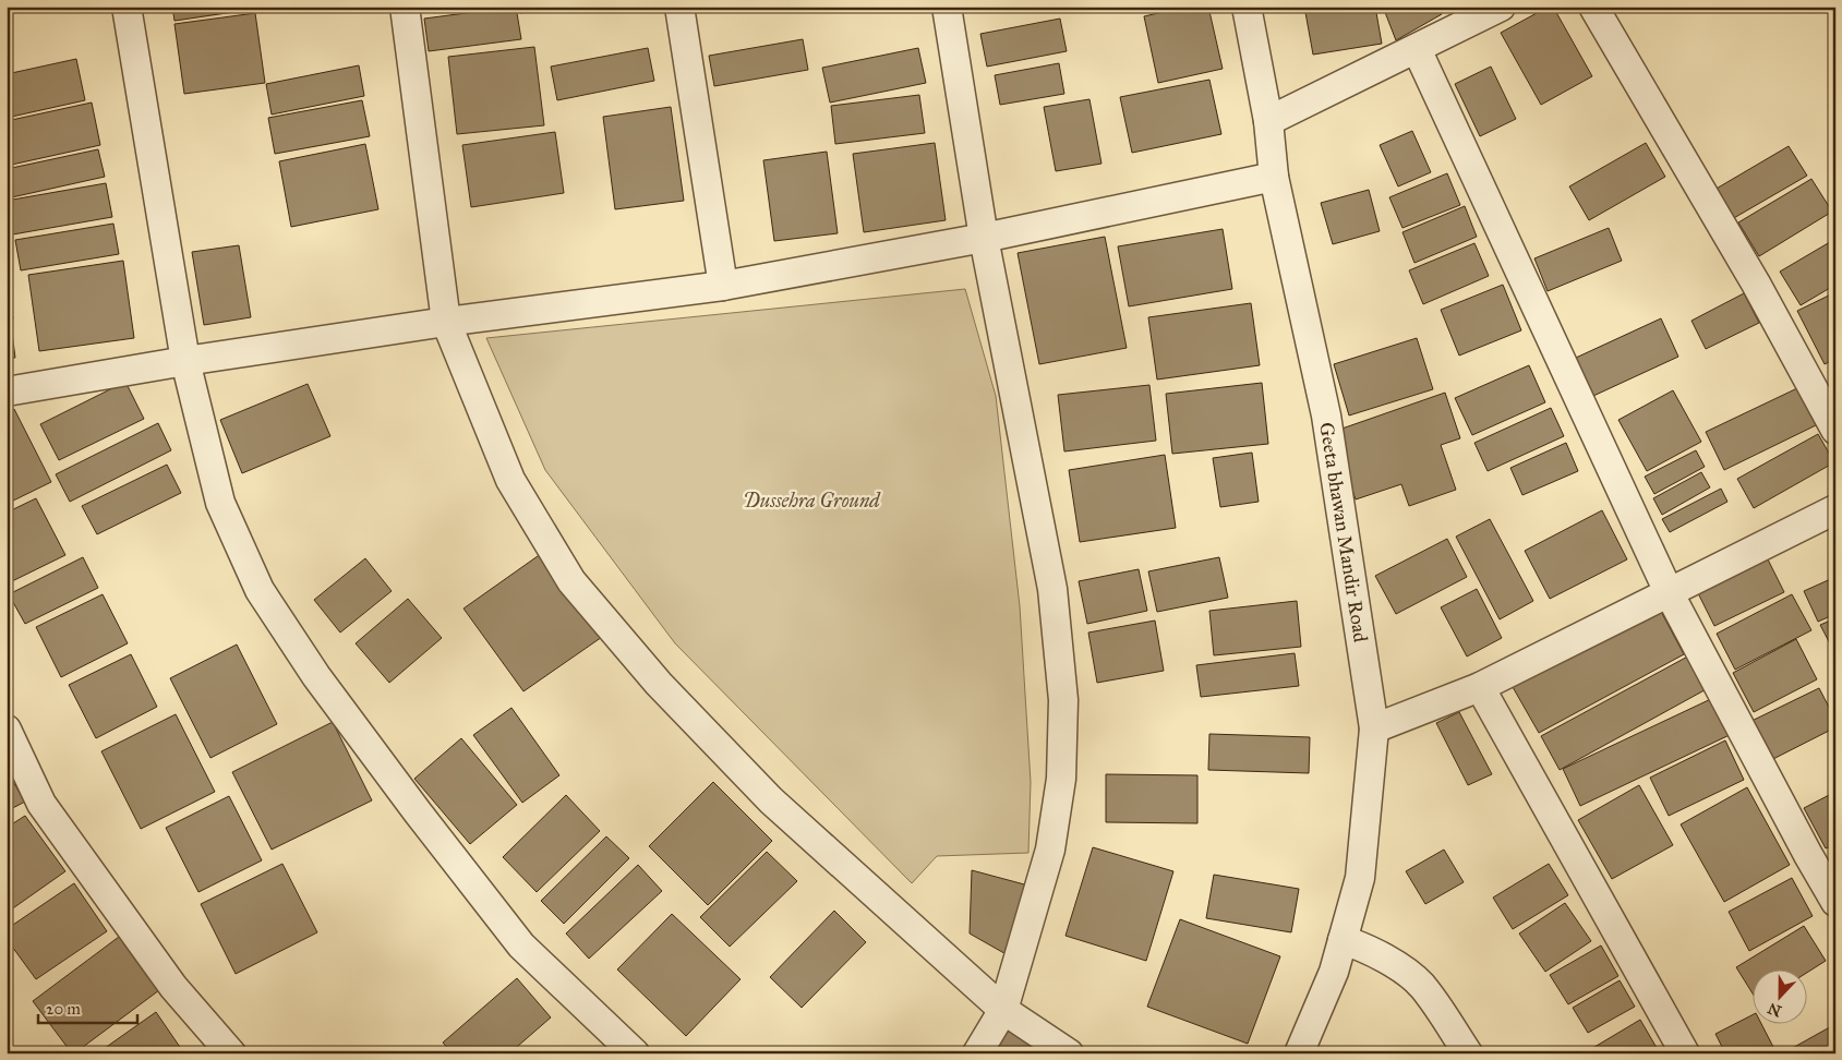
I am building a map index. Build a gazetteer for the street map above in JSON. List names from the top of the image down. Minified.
{"streets":{"street":["Geeta bhawan Mandir Road"]},"parks":["Dussehra Ground"],"scale_bar":"20 m","north":"bottom"}
